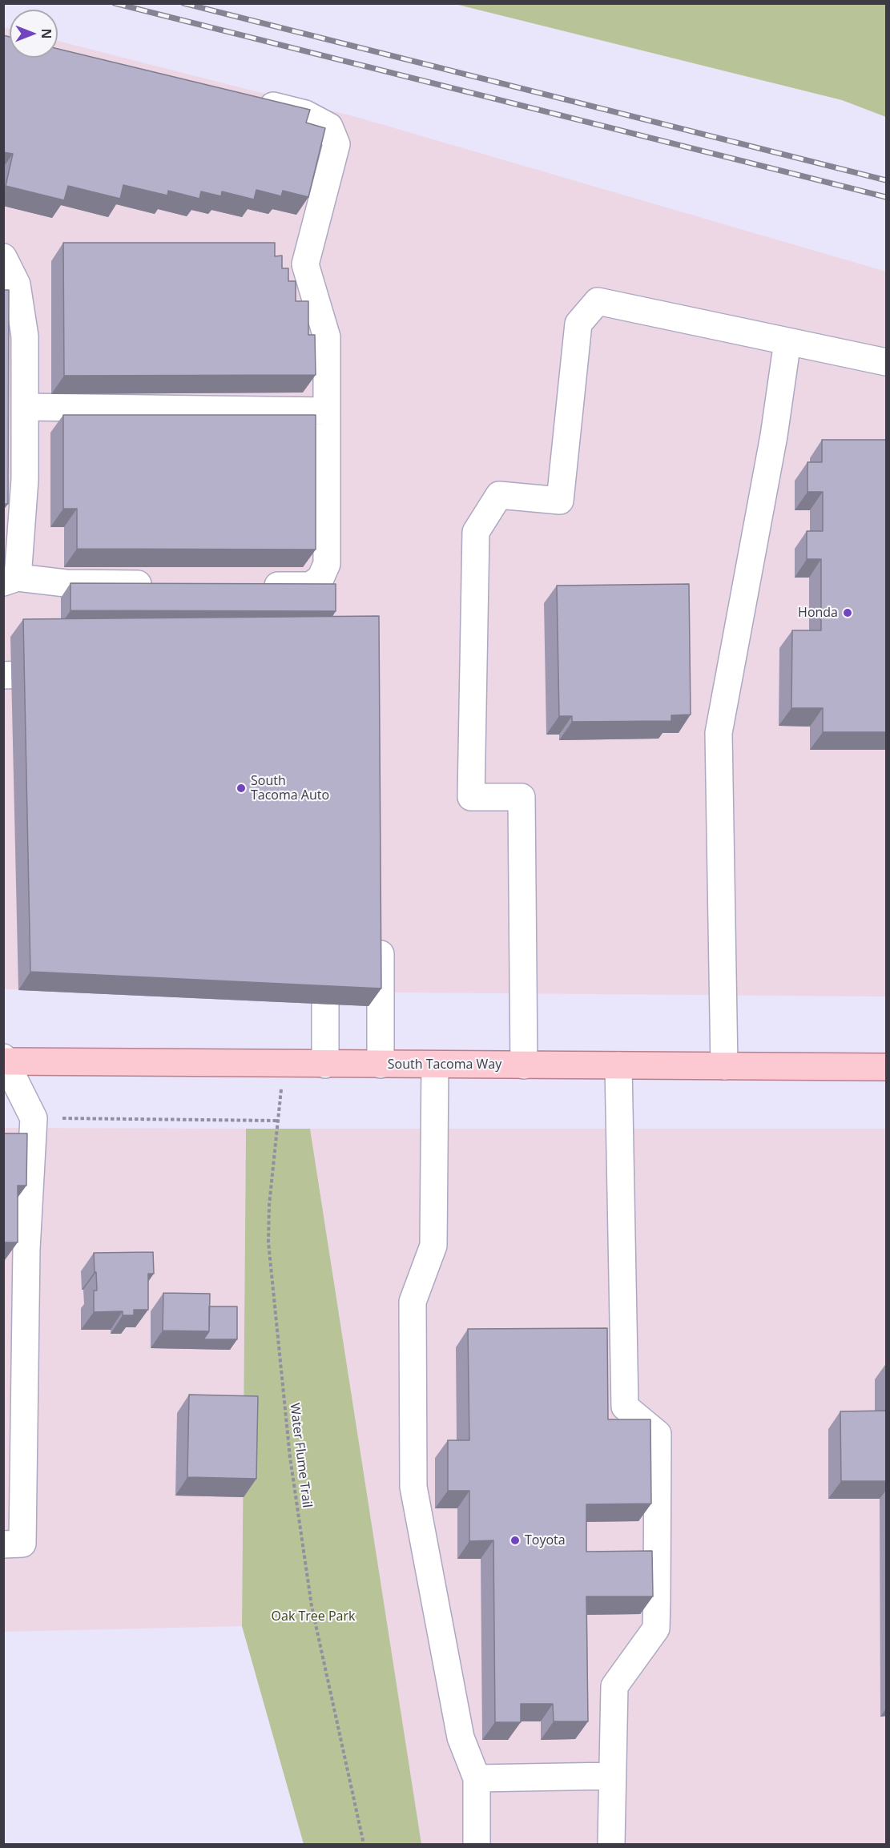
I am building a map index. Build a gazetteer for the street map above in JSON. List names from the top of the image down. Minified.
{"streets":{"main road":["South Tacoma Way"],"path":["Water Flume Trail"]},"crossings":[["South Tacoma Way","Water Flume Trail"]],"parks":["Oak Tree Park"],"places":["Honda","South Tacoma Auto","Toyota"],"north":"right"}
